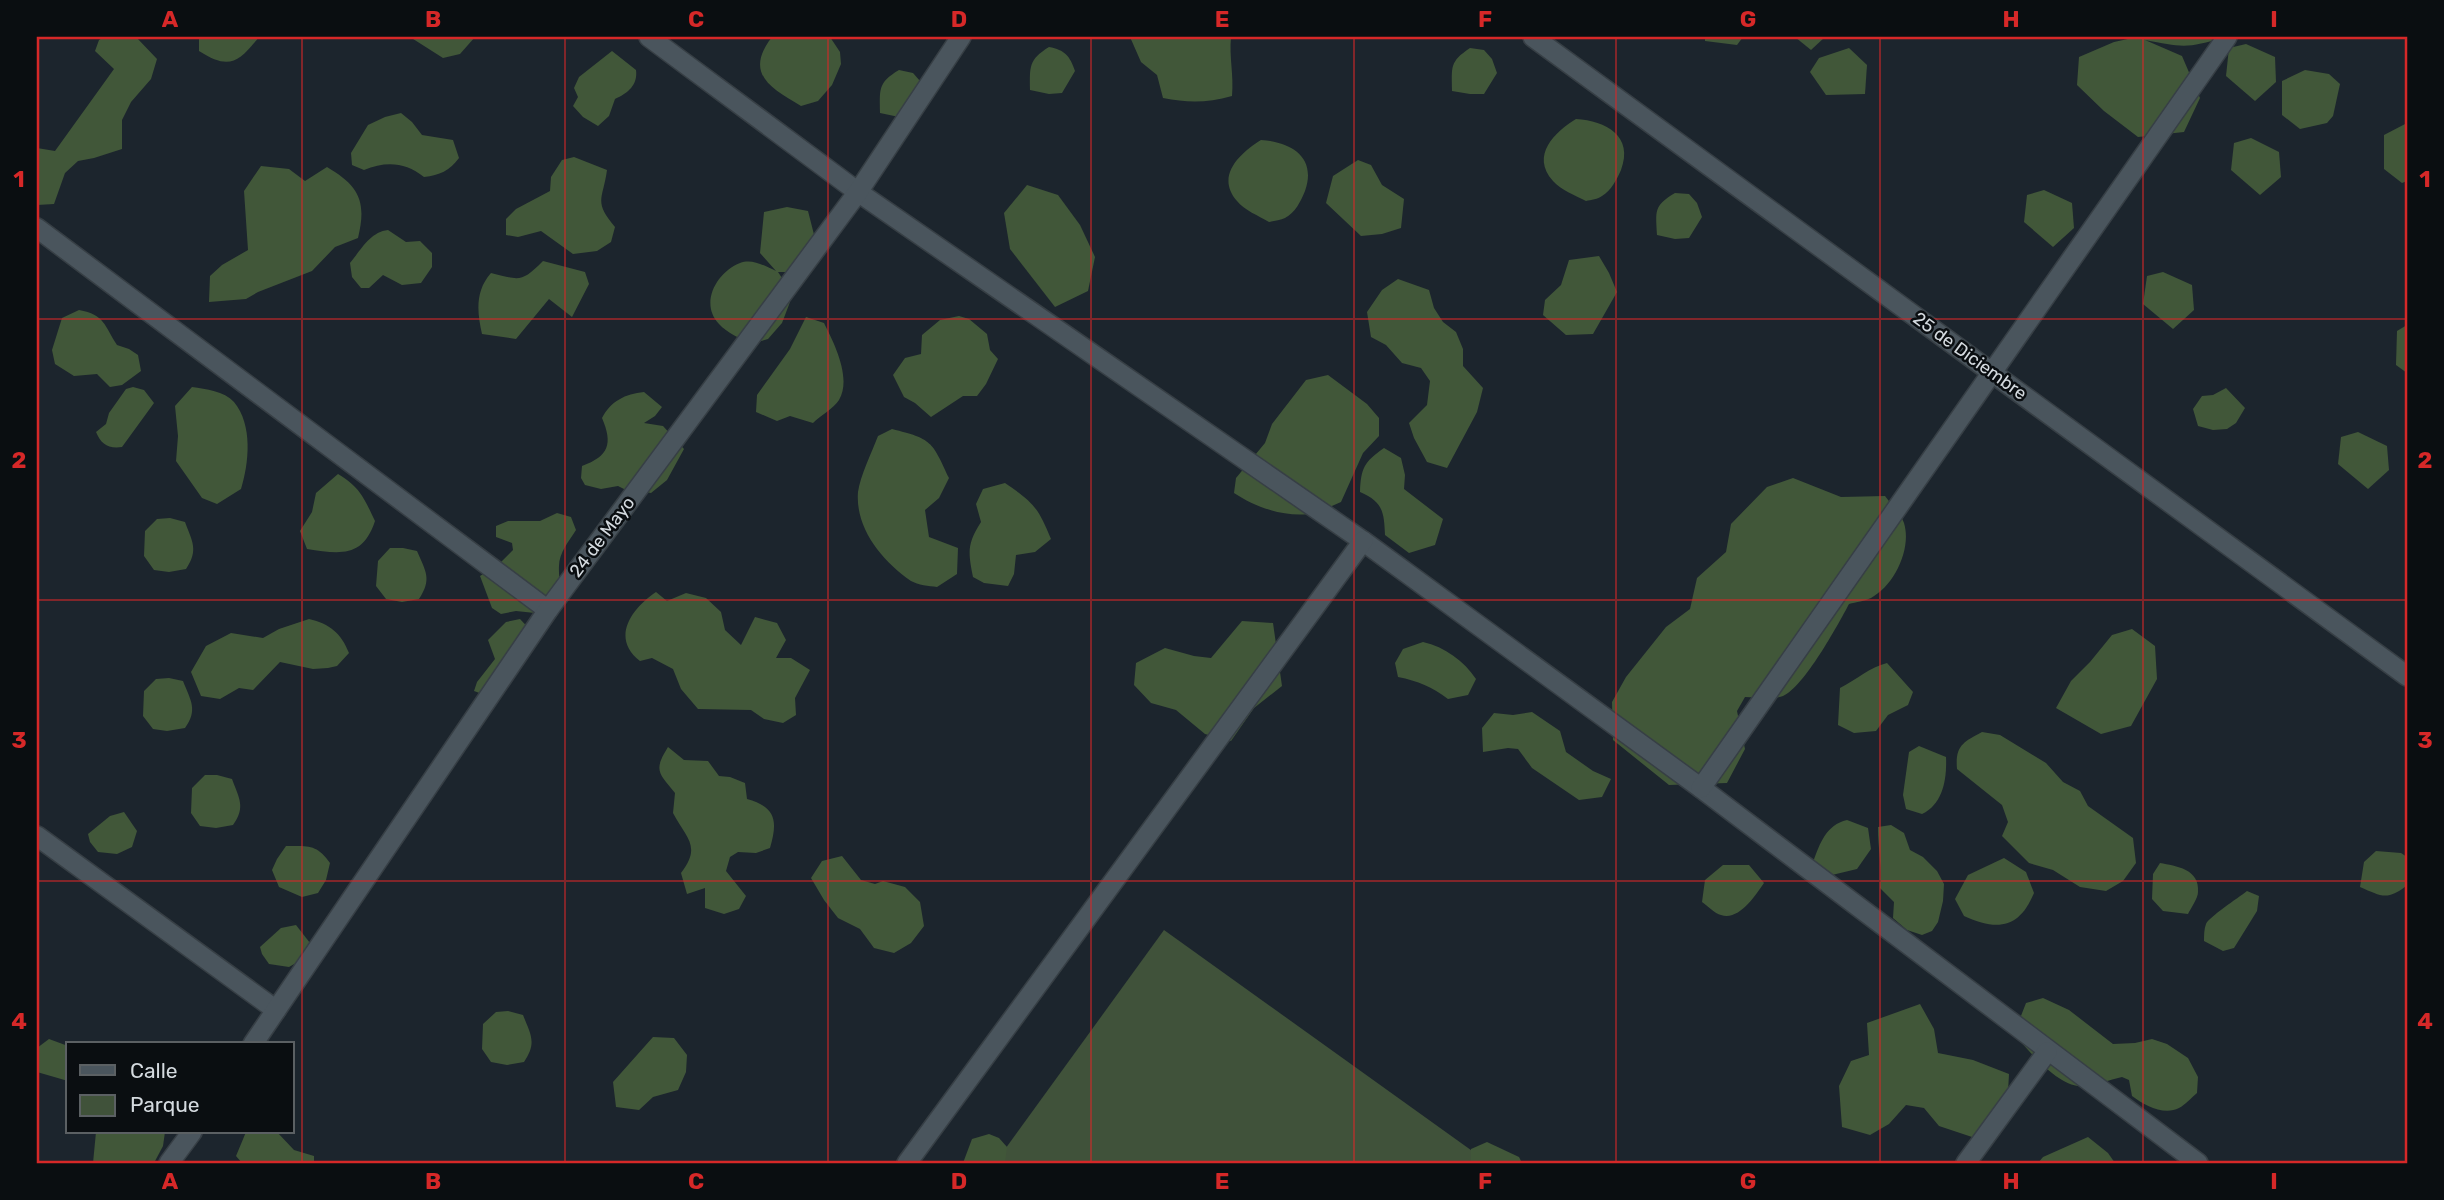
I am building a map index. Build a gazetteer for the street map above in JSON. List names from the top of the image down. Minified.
{"streets":{"street":["25 de Diciembre","24 de Mayo"]},"legend":["Calle","Parque"],"grid":{"columns":["A","B","C","D","E","F","G","H","I"],"rows":["1","2","3","4"]}}
